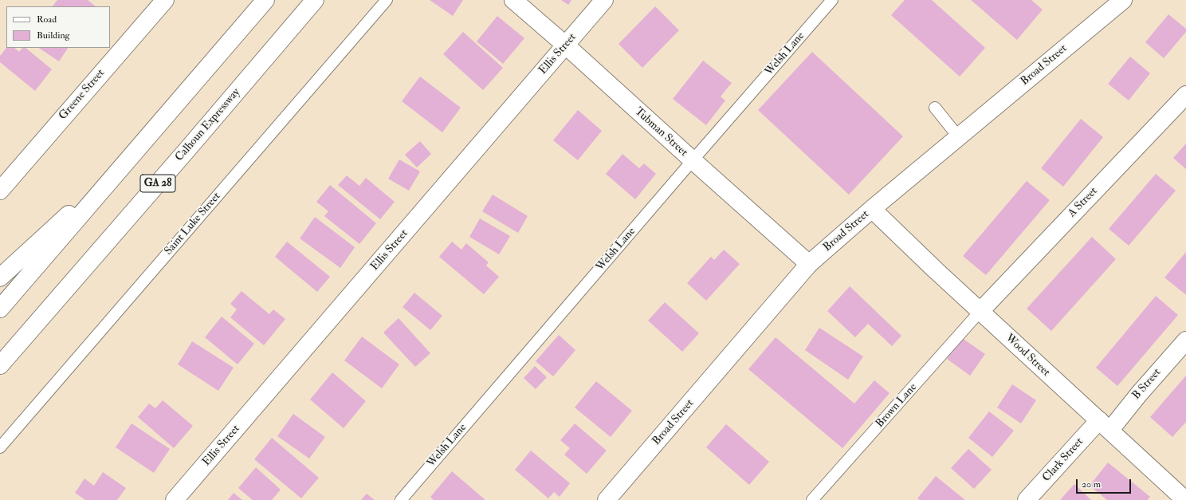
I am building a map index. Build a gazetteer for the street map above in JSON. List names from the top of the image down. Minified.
{"streets":{"main road":["Ellis Street","Broad Street","Greene Street","Calhoun Expressway","Tubman Street","GA 28","A Street","Wood Street","B Street","Clark Street"],"lane":["Welsh Lane","Saint Luke Street","Brown Lane"]},"crossings":[["Ellis Street","Tubman Street"],["Welsh Lane","Tubman Street"],["Broad Street","Tubman Street"],["Broad Street","Wood Street"],["A Street","Wood Street"],["A Street","Brown Lane"],["Wood Street","B Street"],["Wood Street","Brown Lane"],["Wood Street","Clark Street"],["B Street","Clark Street"]],"legend":["Road","Building"],"scale_bar":"20 m"}
